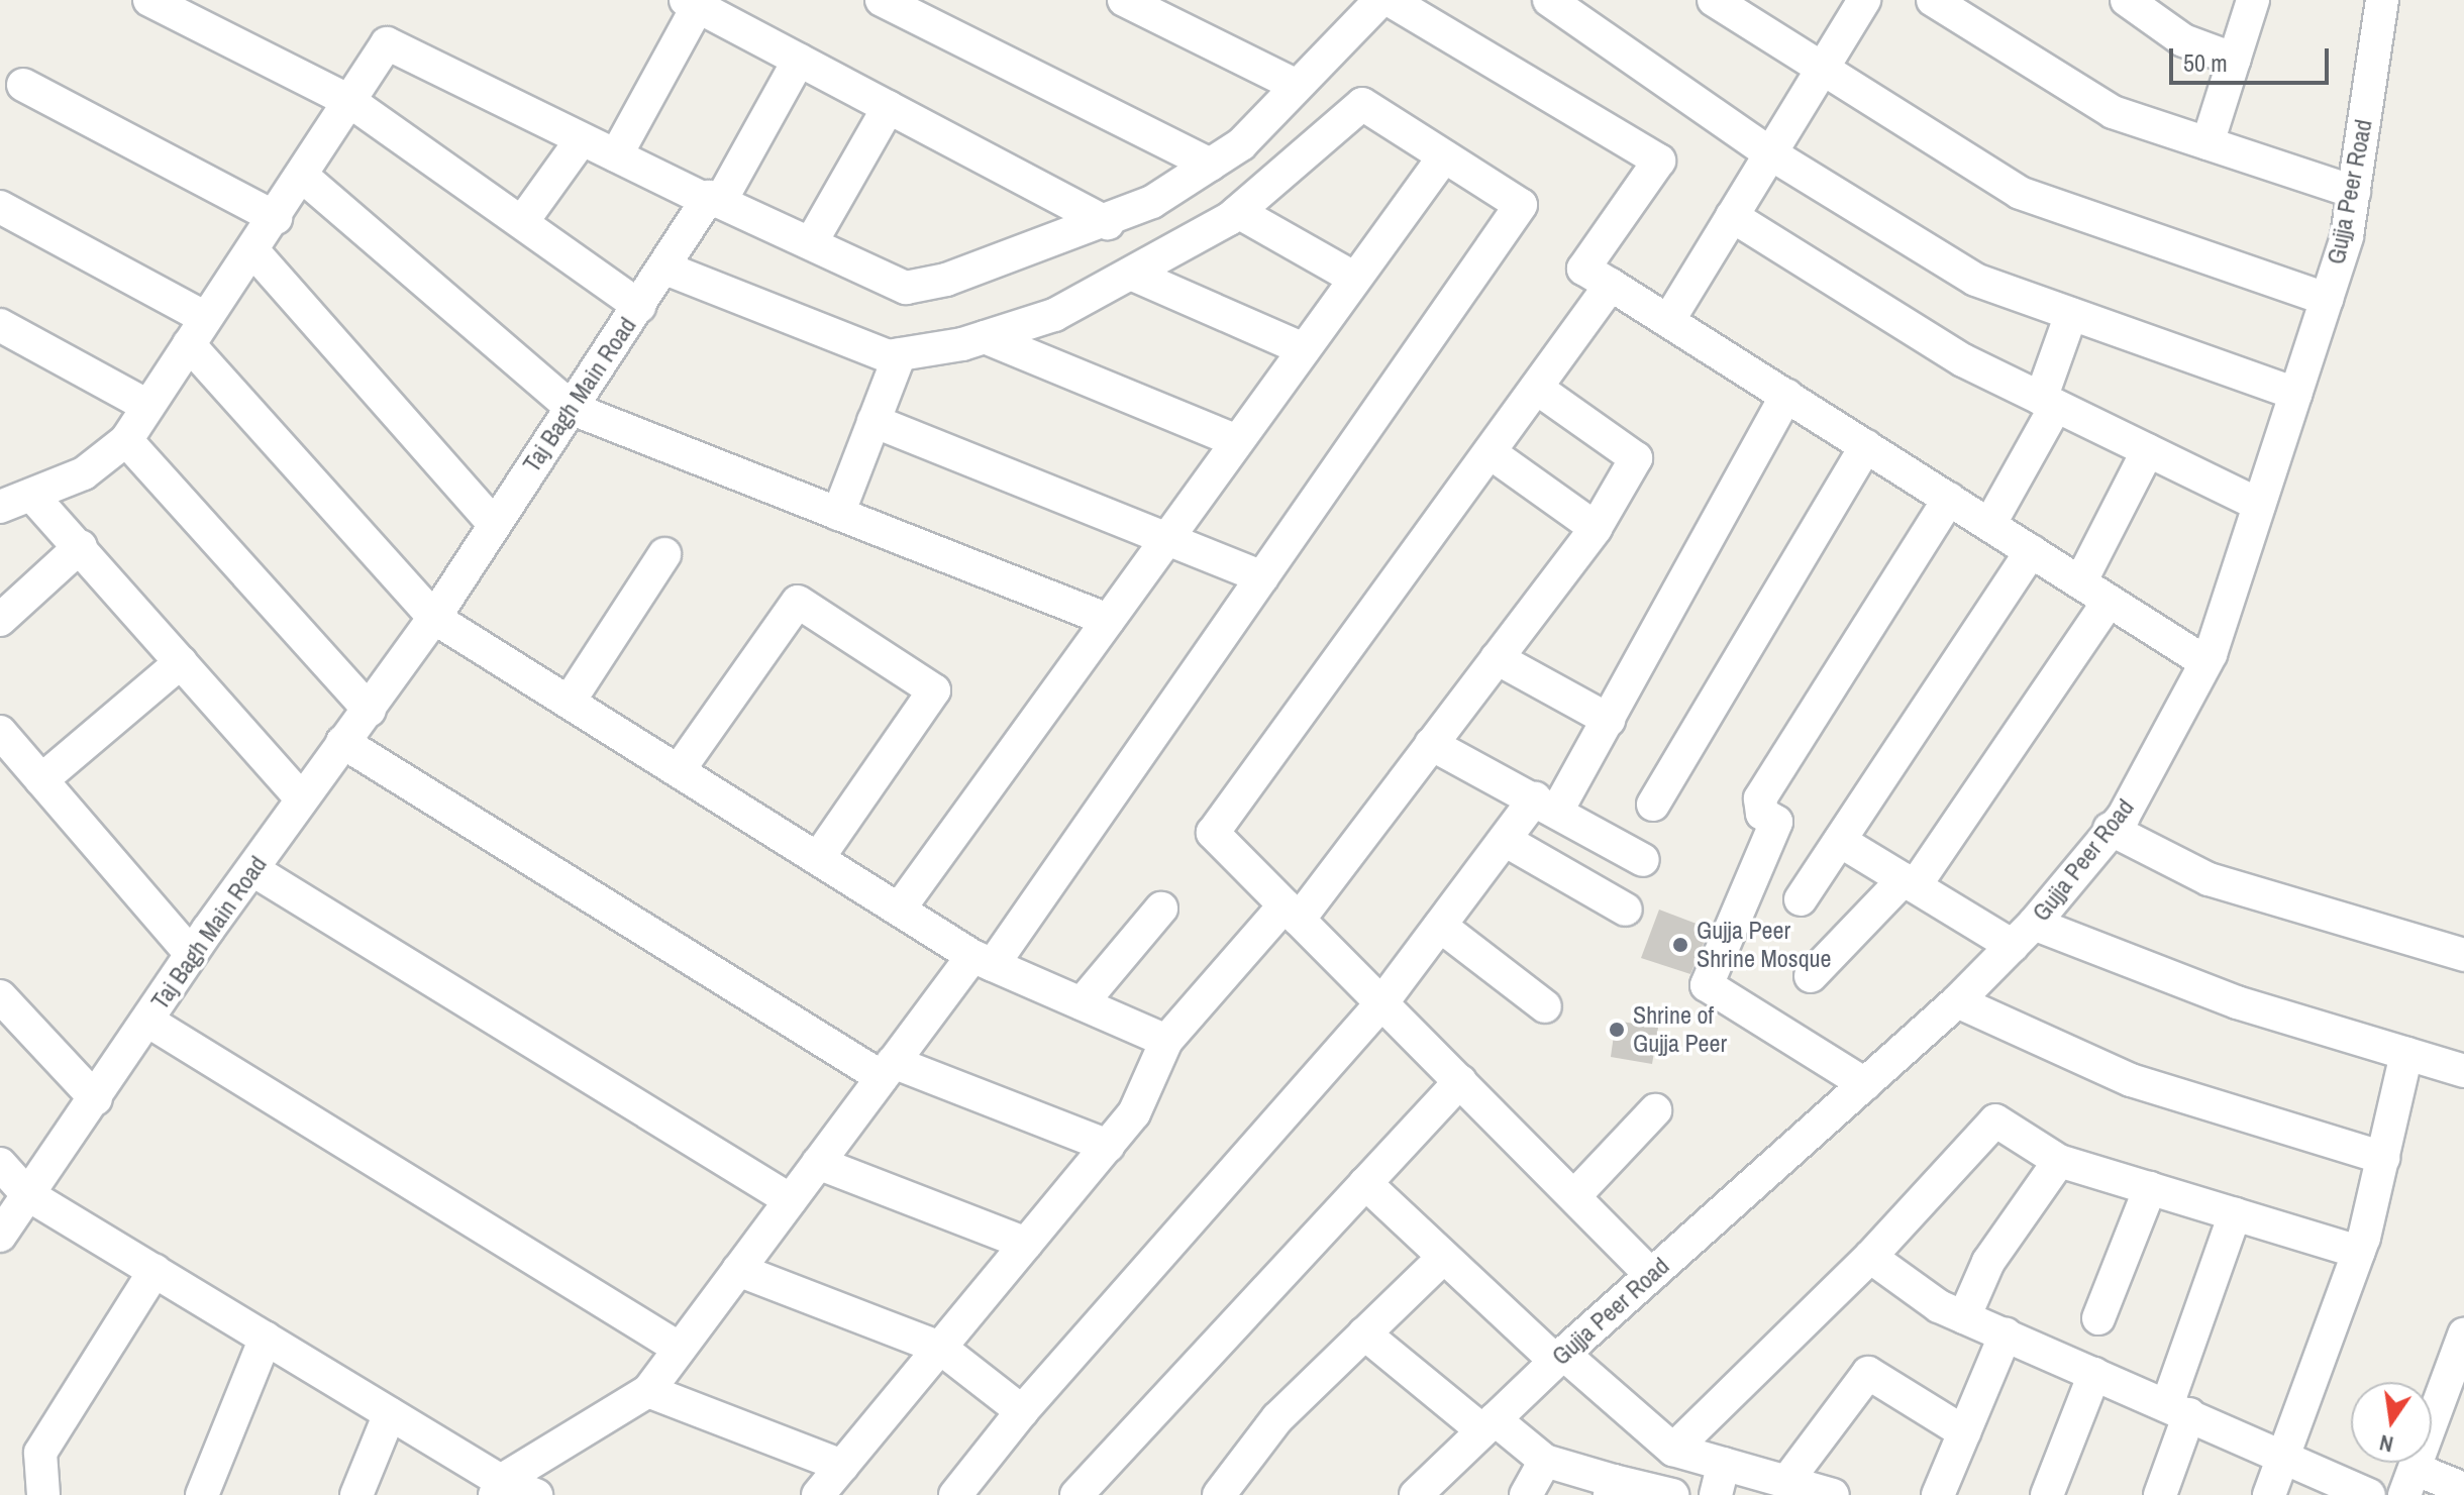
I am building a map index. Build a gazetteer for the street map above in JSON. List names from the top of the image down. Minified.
{"streets":{"street":["Gujja Peer Road","Taj Bagh Main Road"]},"places":["Gujja Peer Shrine Mosque","Shrine of Gujja Peer"],"scale_bar":"50 m","north":"bottom"}
